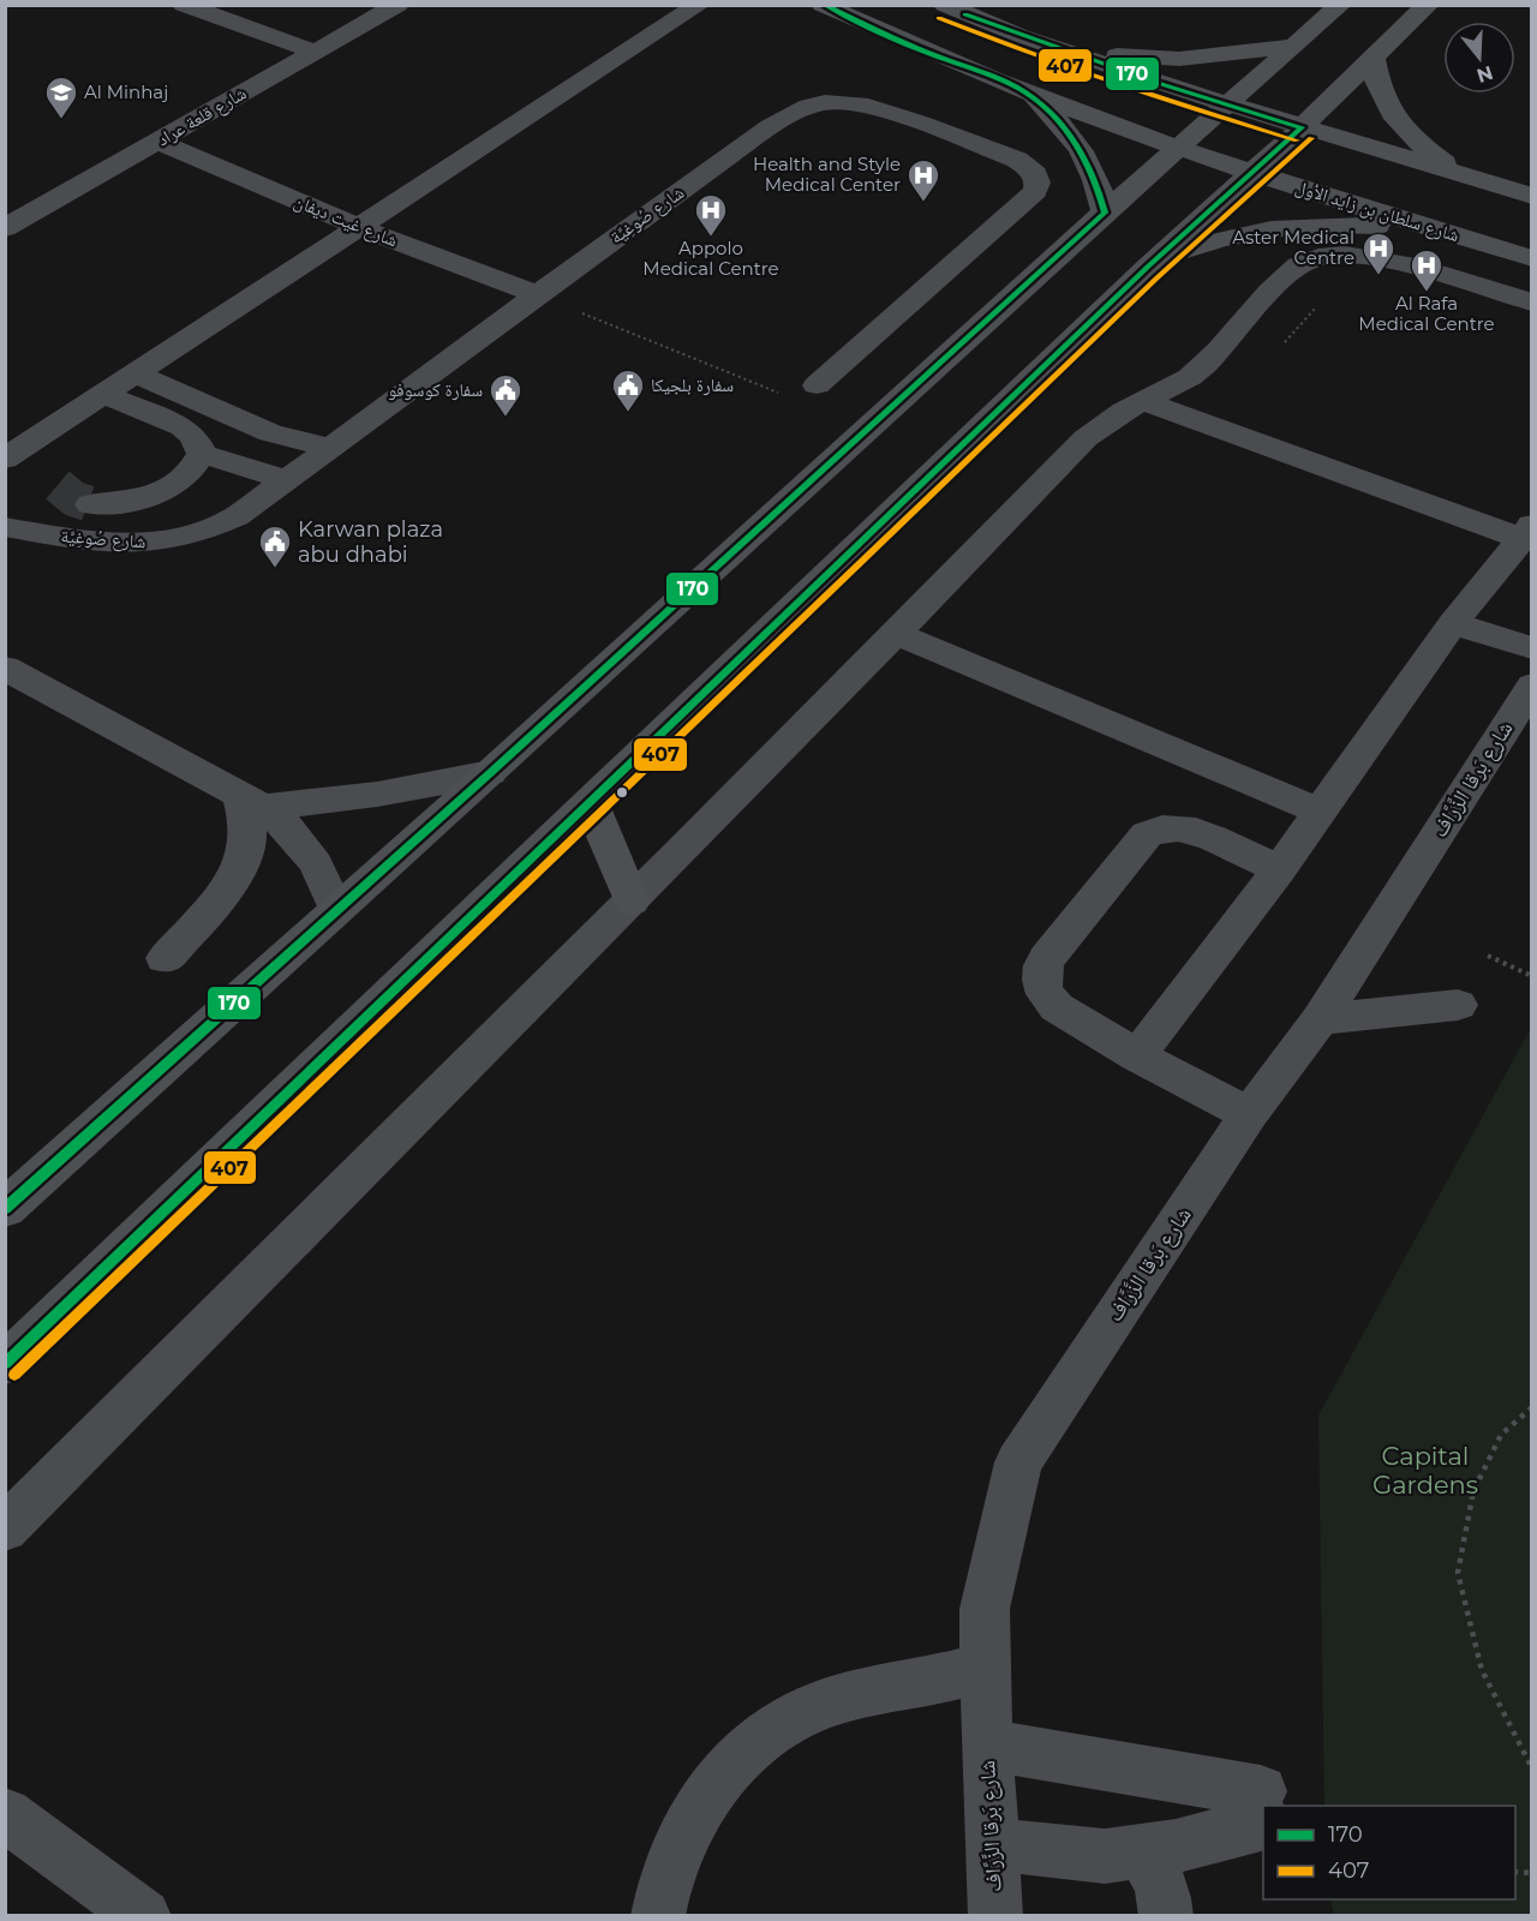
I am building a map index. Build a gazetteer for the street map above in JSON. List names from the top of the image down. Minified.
{"streets":{"main road":["شارع سلطان بن زايد الأول"],"street":["شارع قلعة عراد","شارع صُوغِيَّة","شارع غيت ديفان","شارع بَرقا الزَّرَّاف"]},"crossings":[["شارع قلعة عراد","شارع غيت ديفان"],["شارع صُوغِيَّة","شارع غيت ديفان"]],"parks":["Capital Gardens"],"places":{"school or university":["Al Minhaj"],"hospital":["Health and Style Medical Center","Appolo Medical Centre","Aster Medical Centre","Al Rafa Medical Centre"],"public building":["سفارة بلجيكا","سفارة كوسوفو","Karwan plaza abu dhabi"]},"lines":["transit line 170","transit line 407"],"legend":["170","407"],"north":"bottom"}
